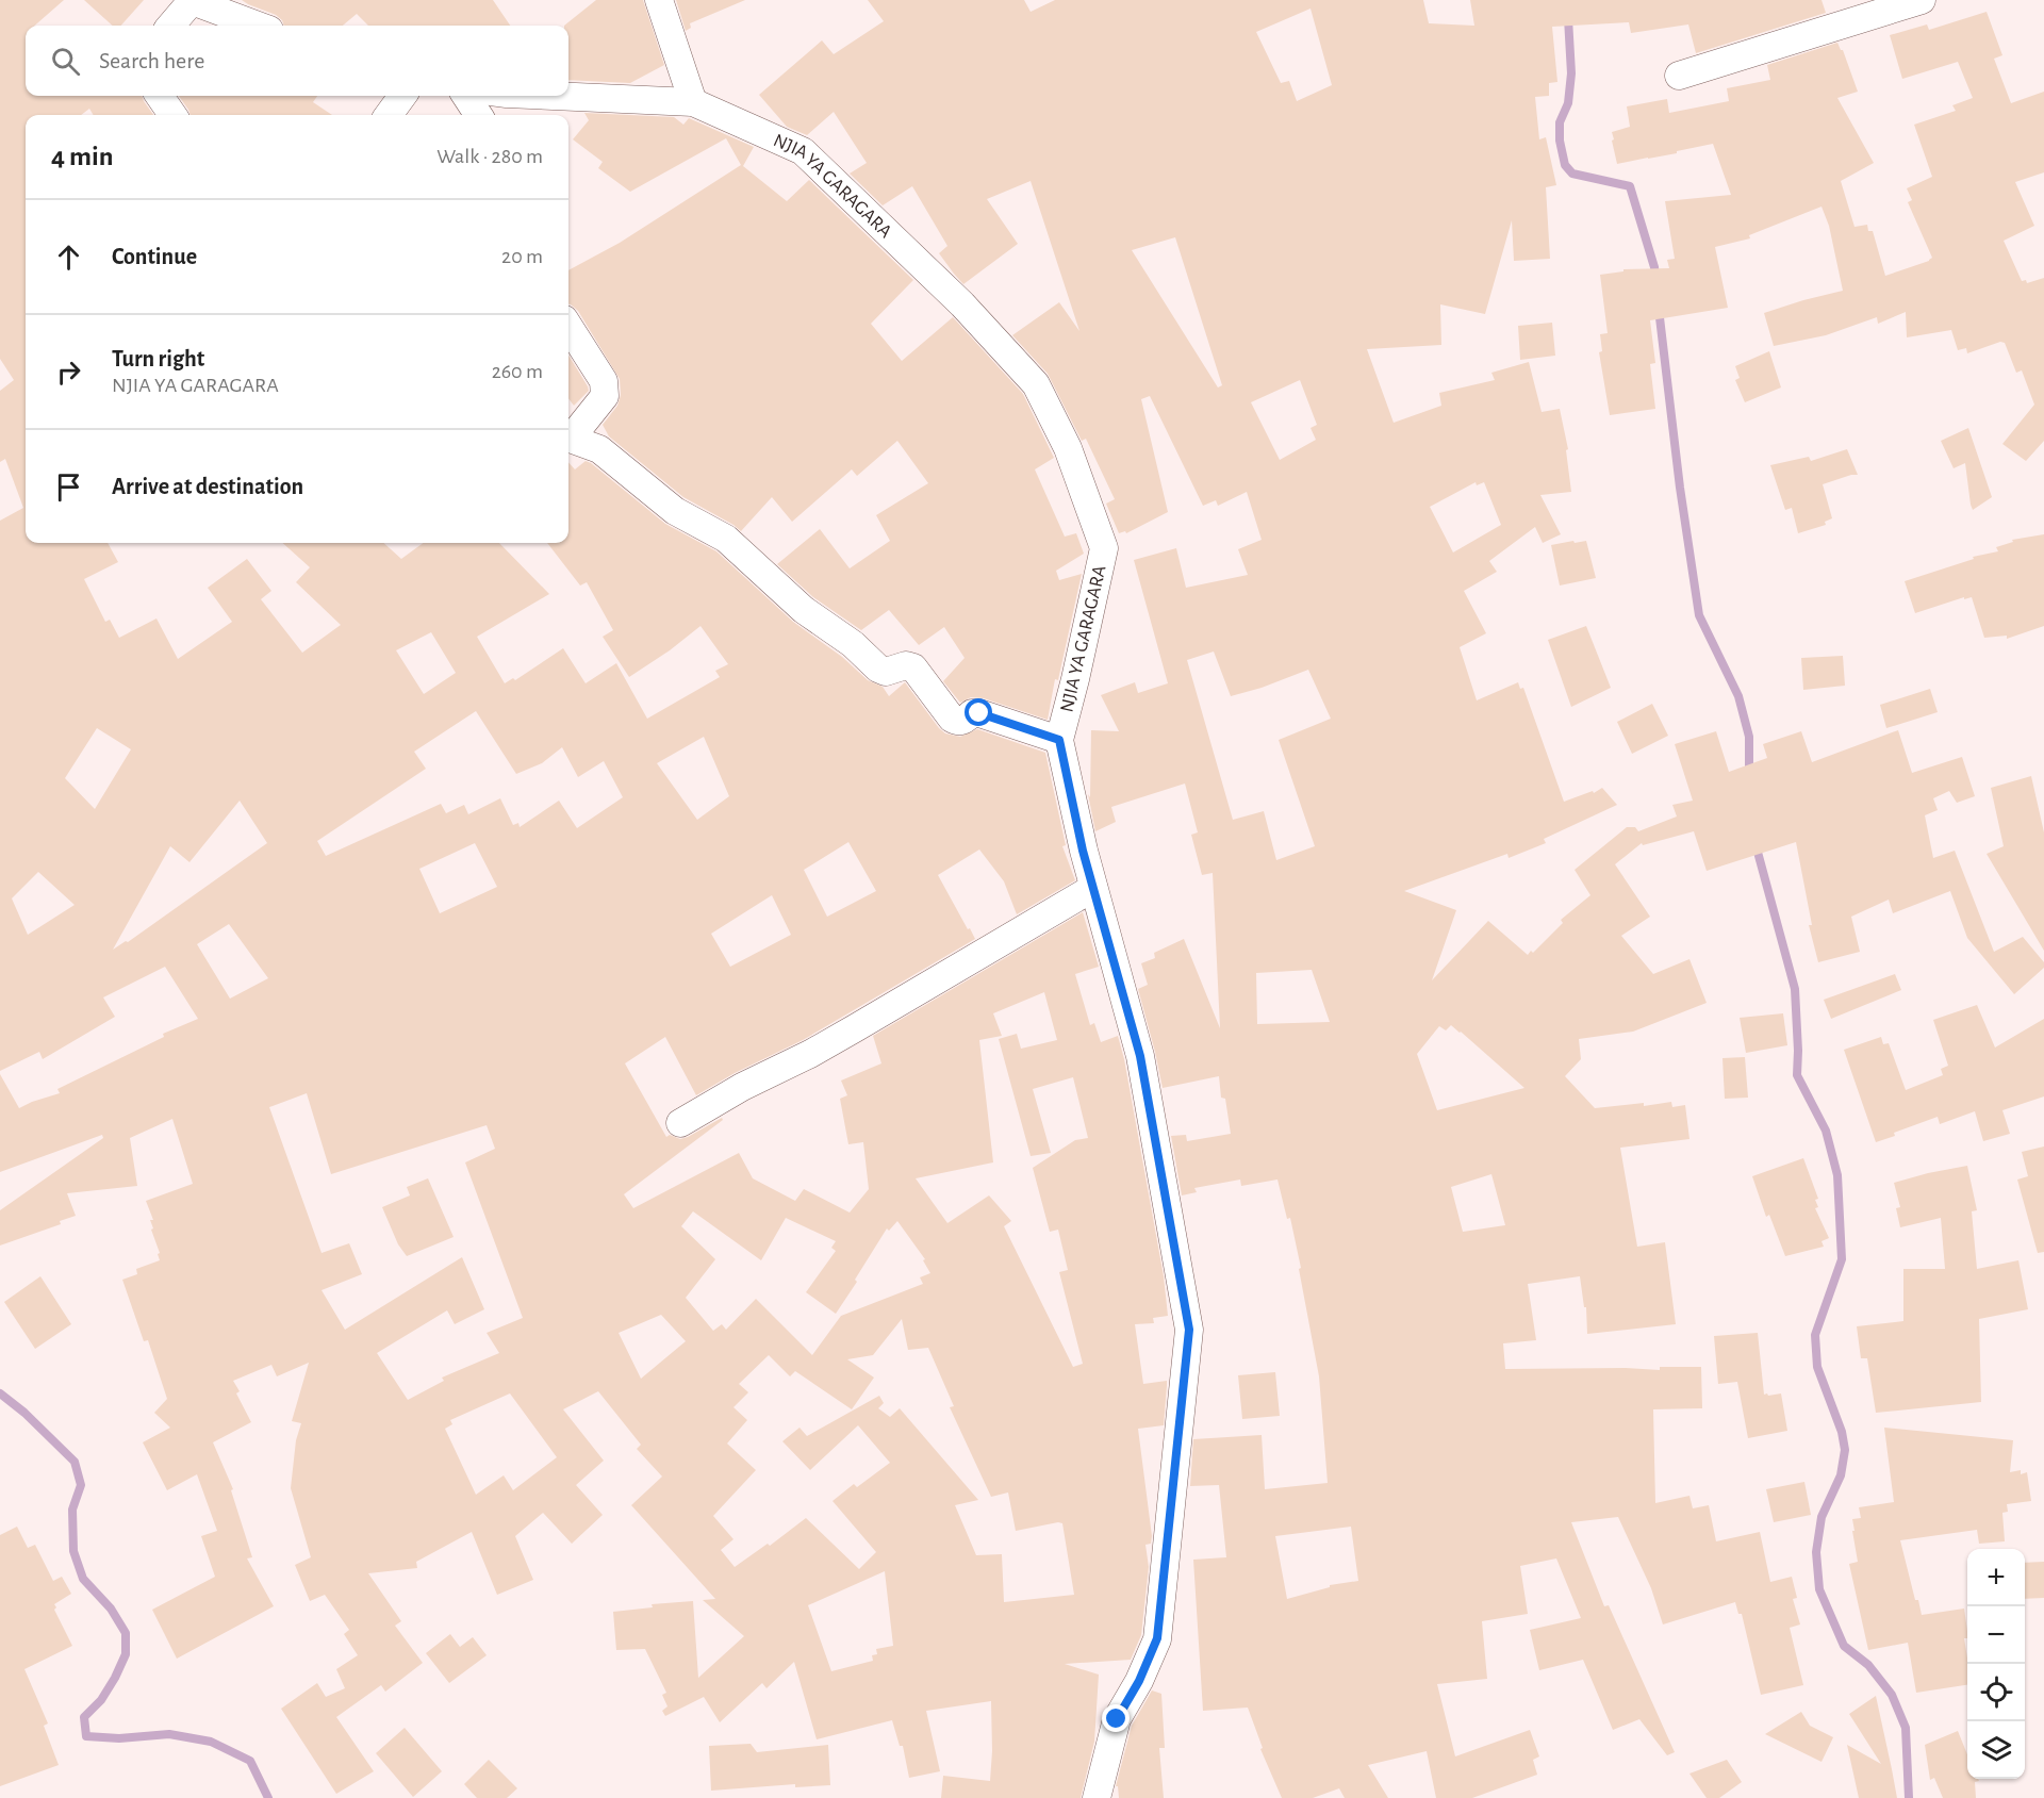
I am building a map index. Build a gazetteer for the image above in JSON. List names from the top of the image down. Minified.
{"streets":{"street":["NJIA YA GARAGARA"]},"page":{"search":"Search here","heading":["4 min","Walk · 280 m"],"list":[["Continue","20 m"],["Turn right","NJIA YA GARAGARA","260 m"],"Arrive at destination"],"map_buttons":["+","−"]}}
